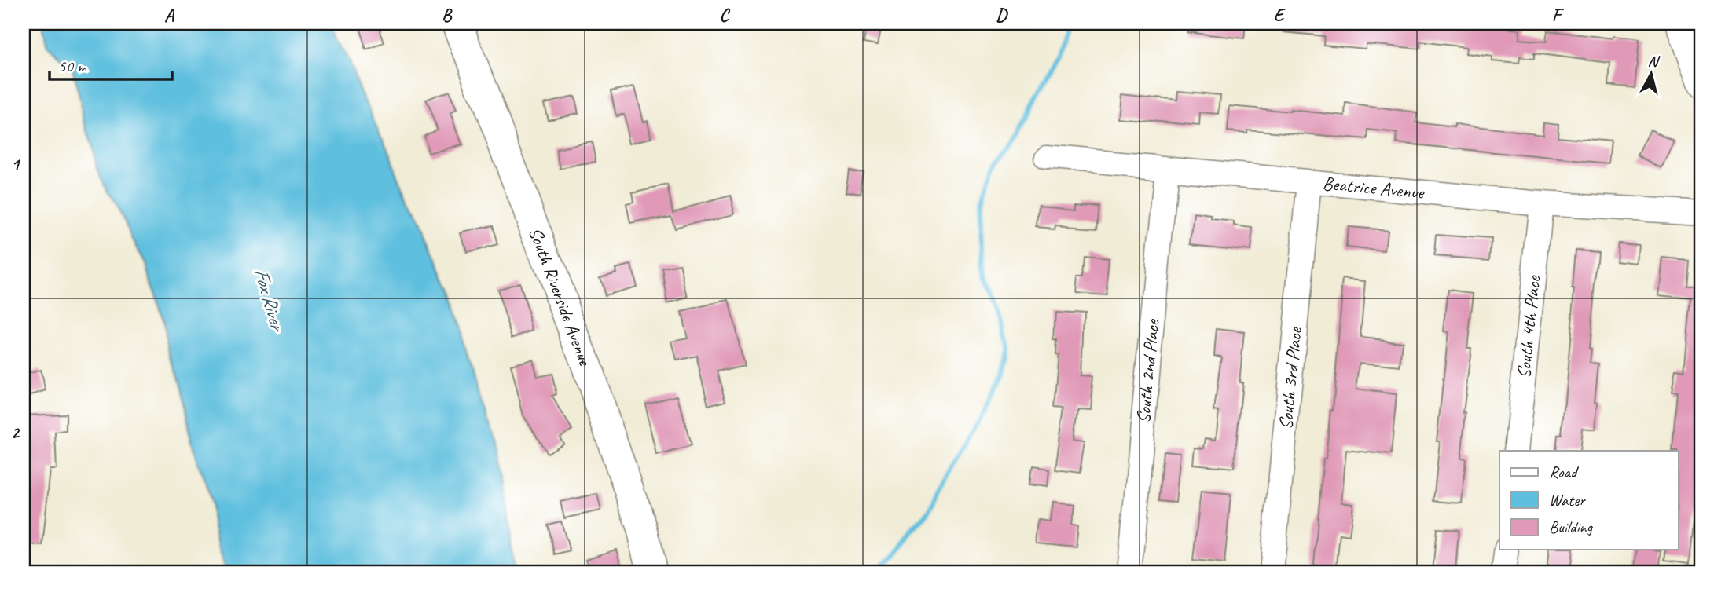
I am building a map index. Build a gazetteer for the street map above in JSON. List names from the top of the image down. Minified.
{"streets":{"main road":["South Riverside Avenue"],"street":["Beatrice Avenue","South 4th Place","South 2nd Place","South 3rd Place"]},"crossings":[["Beatrice Avenue","South 4th Place"],["Beatrice Avenue","South 2nd Place"],["Beatrice Avenue","South 3rd Place"]],"water":["Fox River"],"legend":["Road","Water","Building"],"scale_bar":"50 m","north":"top","grid":{"columns":["A","B","C","D","E","F"],"rows":["1","2"]}}
